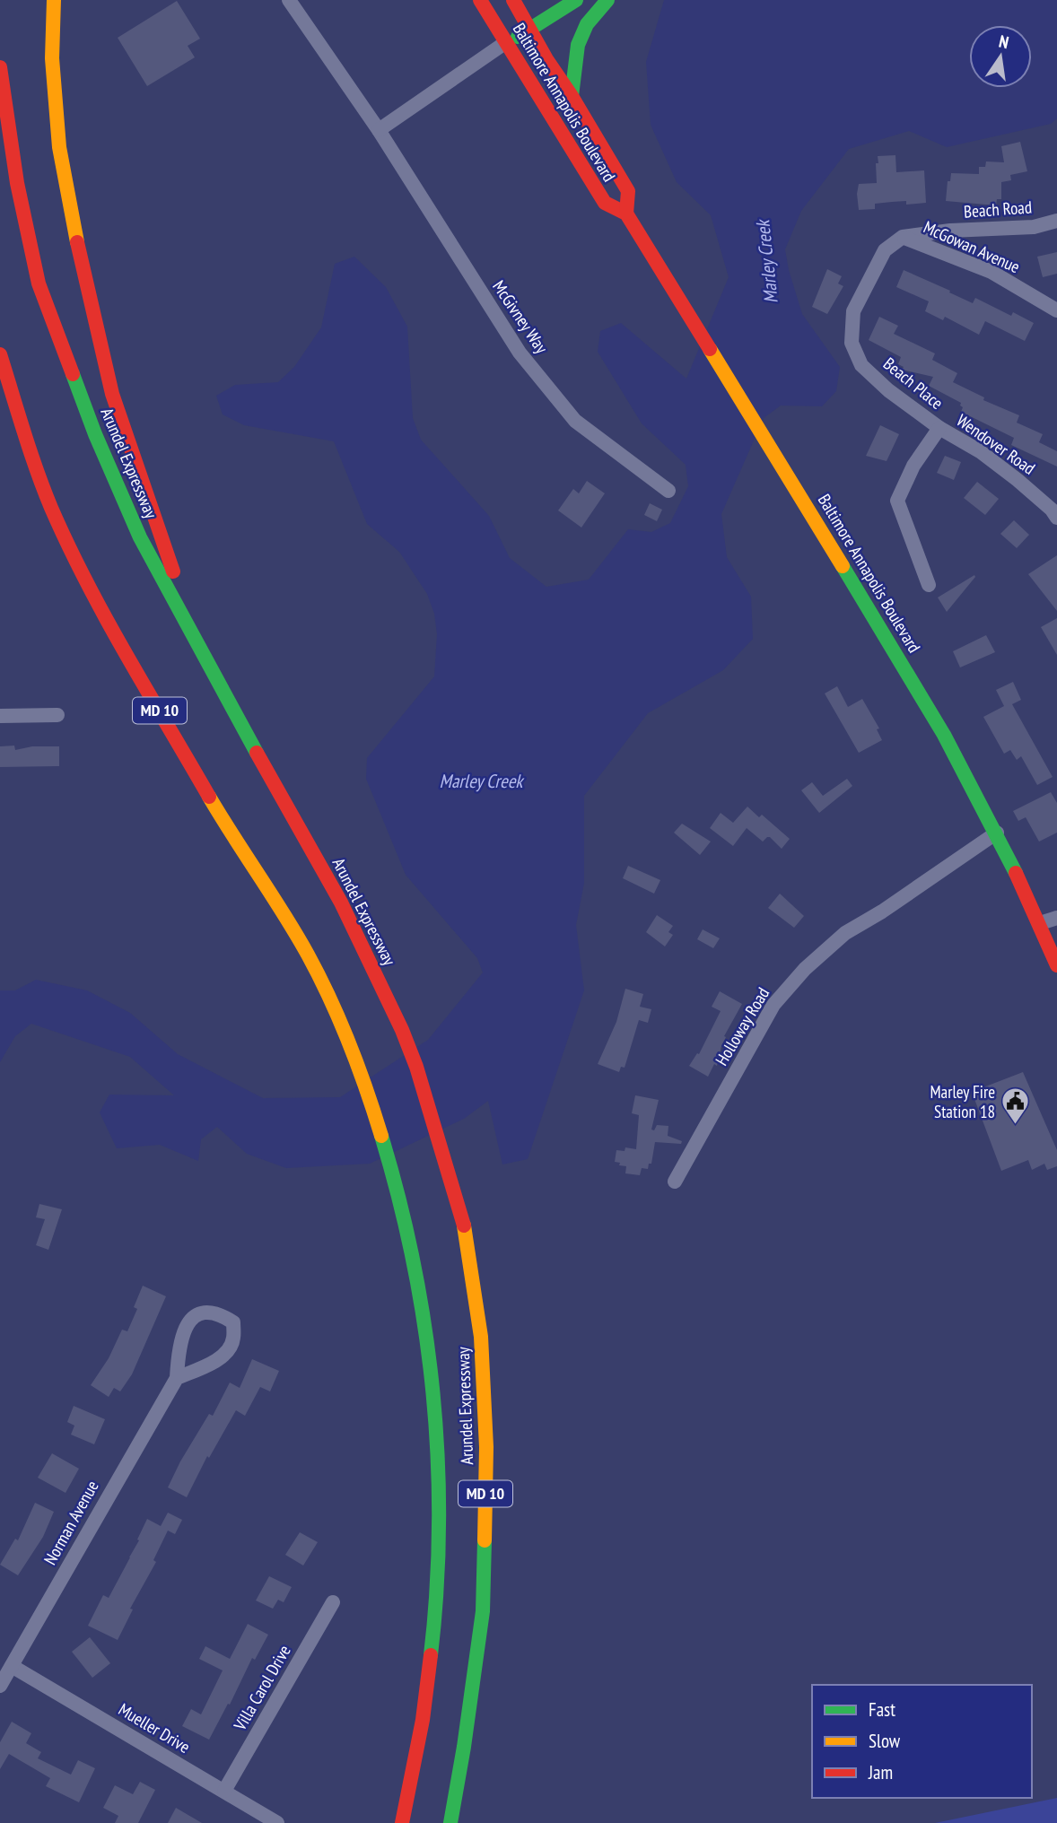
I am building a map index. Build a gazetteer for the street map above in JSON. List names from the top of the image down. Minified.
{"streets":{"main road":["Baltimore Annapolis Boulevard","Arundel Expressway","MD 10"],"street":["Beach Road","McGowan Avenue","McGivney Way","Beach Place","Wendover Road","Holloway Road","Norman Avenue","Villa Carol Drive","Mueller Drive"]},"crossings":[["Baltimore Annapolis Boulevard","Holloway Road"],["Beach Road","McGowan Avenue"],["Beach Road","Beach Place"],["McGowan Avenue","Beach Place"],["Beach Place","Wendover Road"],["Norman Avenue","Mueller Drive"],["Villa Carol Drive","Mueller Drive"]],"water":["Marley Creek"],"places":{"public building":["Marley Fire Station 18"]},"legend":["Fast","Slow","Jam"],"north":"top"}
